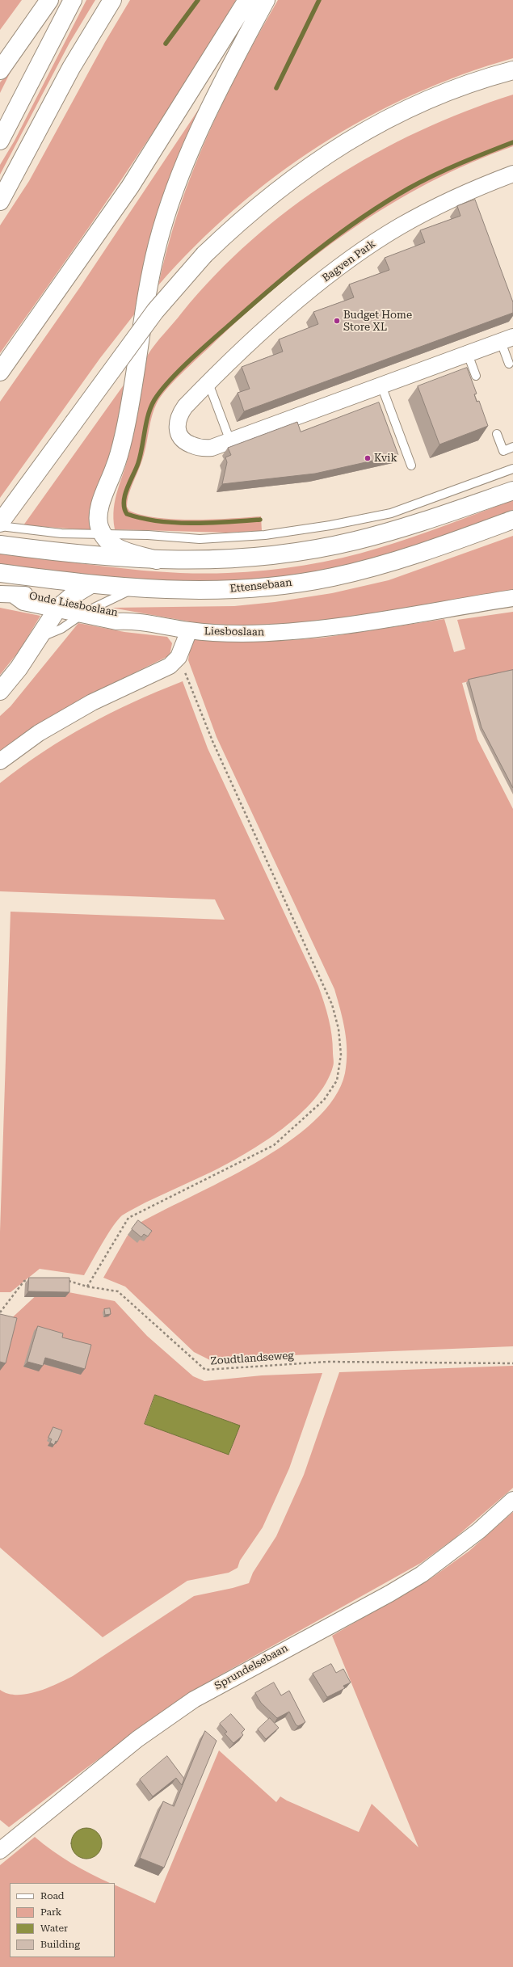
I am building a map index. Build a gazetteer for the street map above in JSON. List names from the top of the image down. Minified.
{"streets":{"main road":["Ettensebaan"],"street":["Bagven Park","Oude Liesboslaan","Liesboslaan","Sprundelsebaan"],"path":["Zoudtlandseweg"]},"crossings":[["Oude Liesboslaan","Liesboslaan"]],"places":["Budget Home Store XL","Kvik"],"legend":["Road","Park","Water","Building"]}
